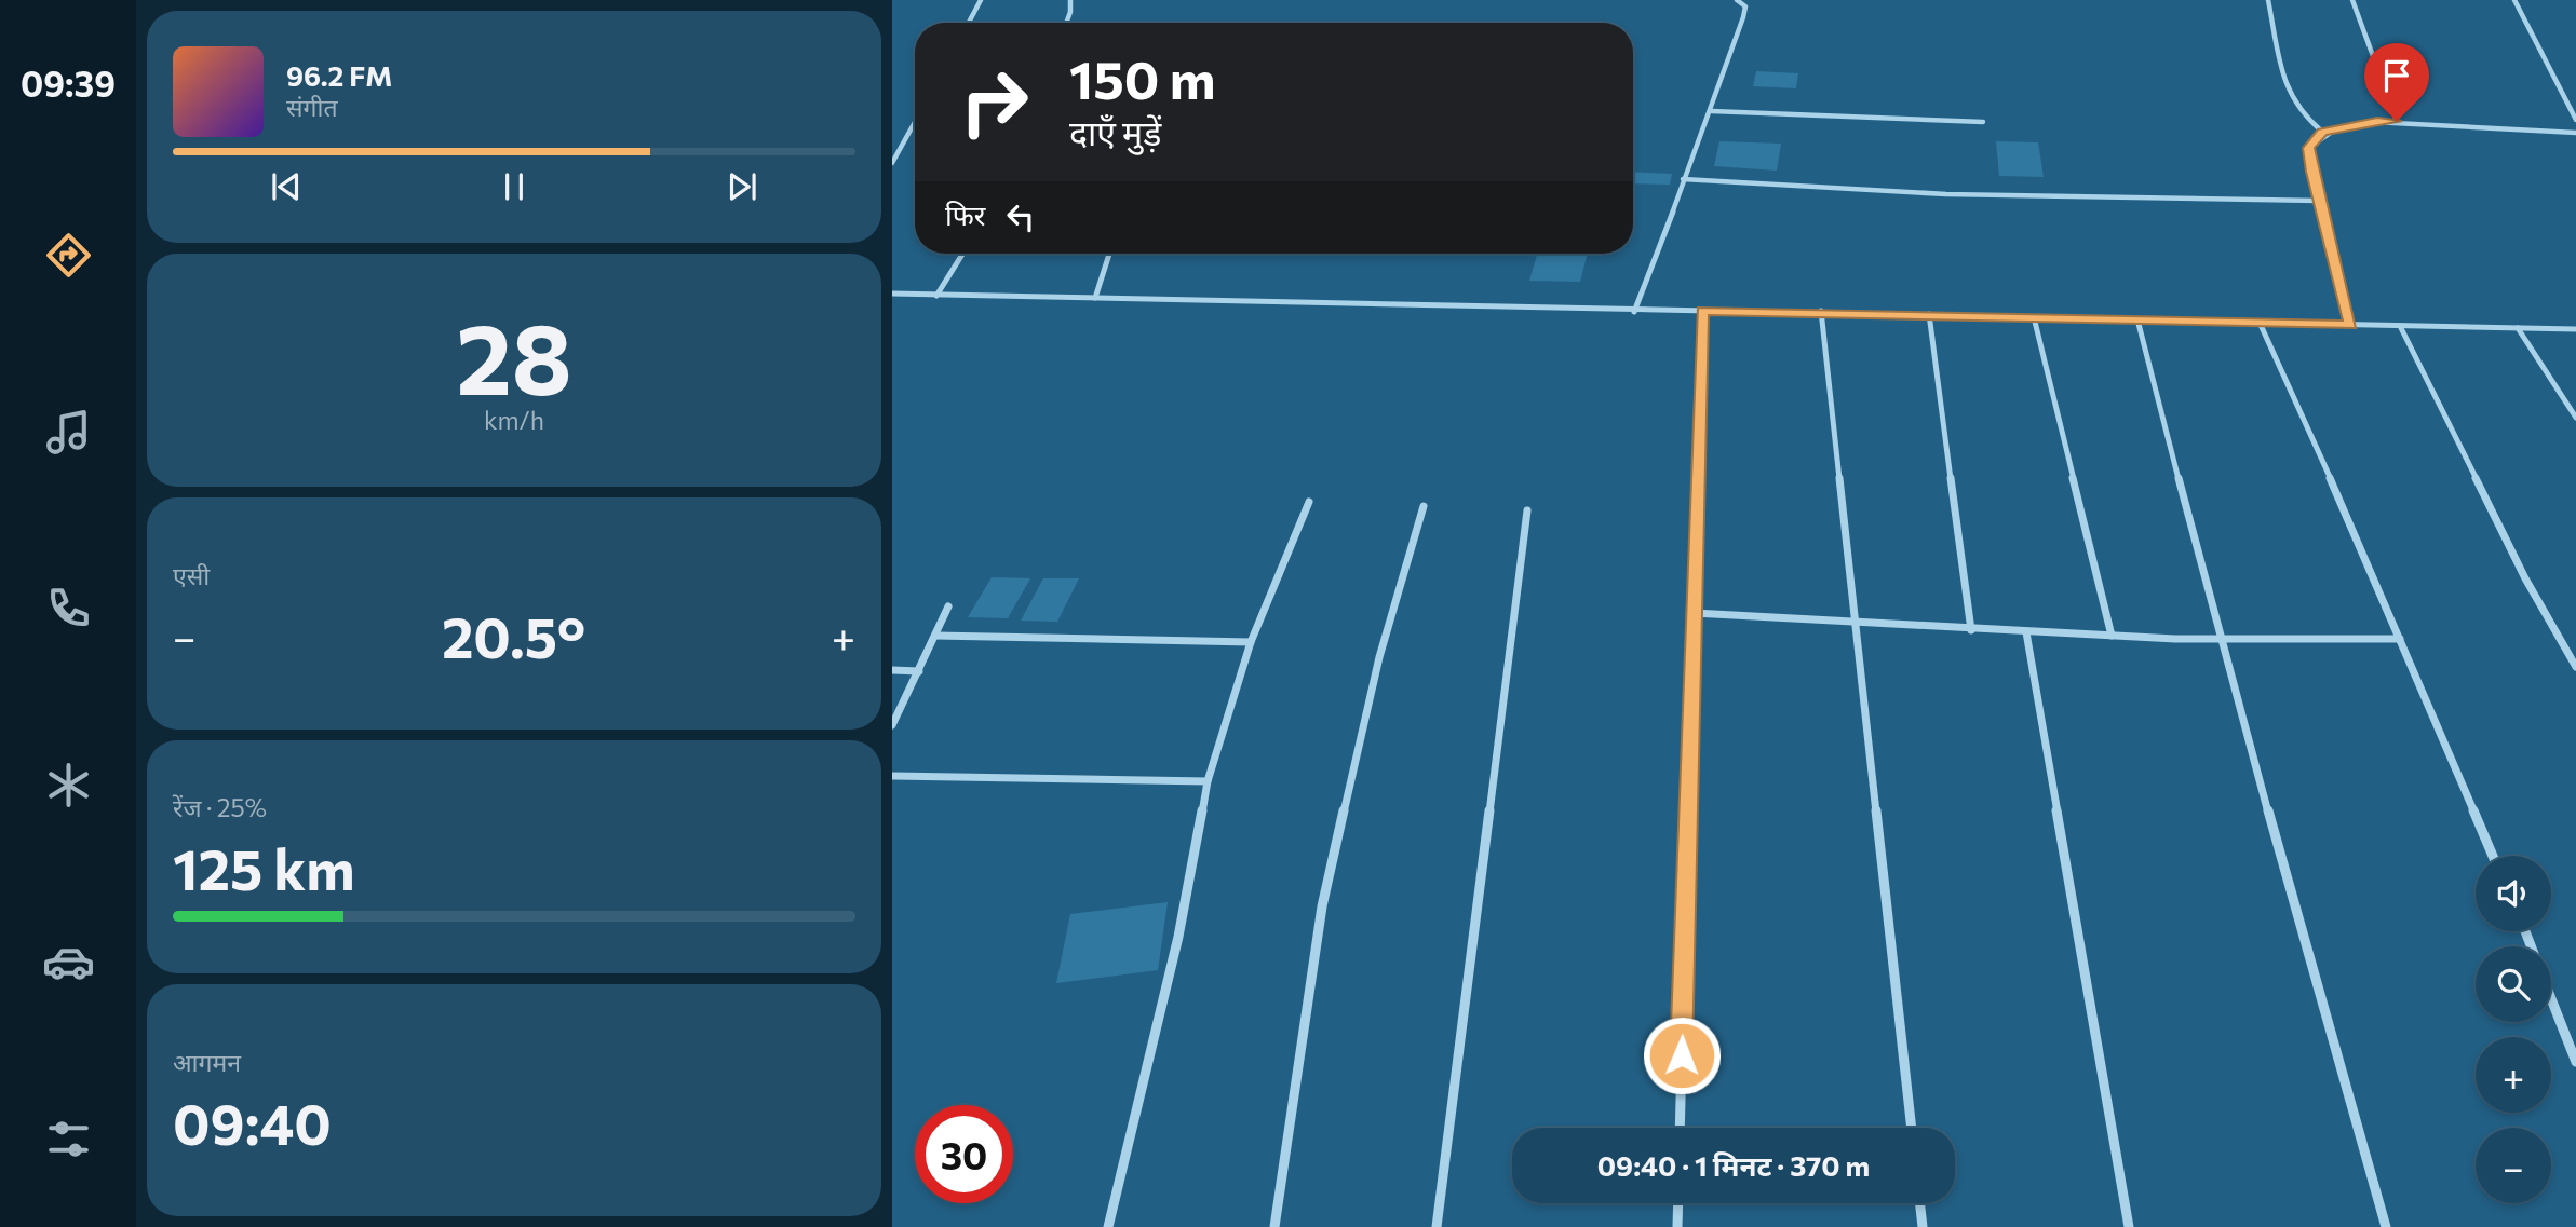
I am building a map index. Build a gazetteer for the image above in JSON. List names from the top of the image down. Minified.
{"page":{"tabs":"09:39","turn":["150 m","दाएँ मुड़ें"],"song":["96.2 FM","संगीत"],"then":"फिर","tile":[["28","km/h"],"एसी",["रेंज · 25%","125 km"],["आगमन","09:40"]],"heat":["−","20.5°","+"],"map_buttons":["+","−"],"limit":"30","trip":"09:40 · 1 मिनट · 370 m"}}
